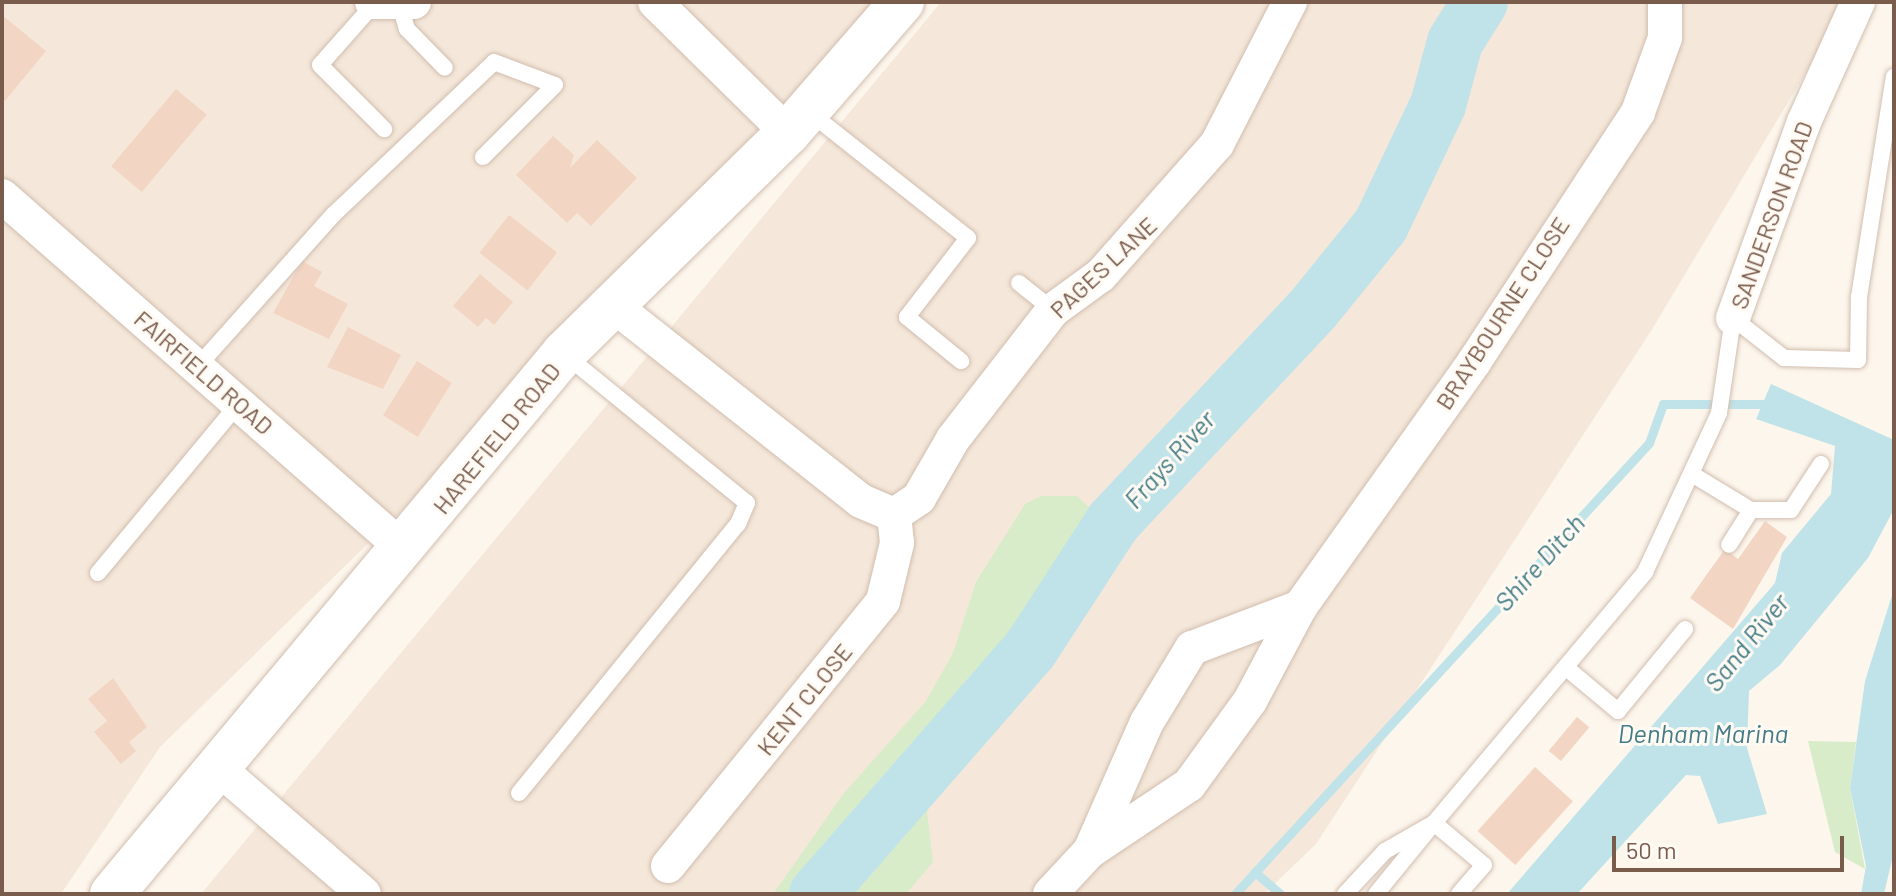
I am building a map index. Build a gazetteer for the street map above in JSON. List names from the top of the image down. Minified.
{"streets":{"main road":["HAREFIELD ROAD"],"street":["SANDERSON ROAD","PAGES LANE","BRAYBOURNE CLOSE","FAIRFIELD ROAD","KENT CLOSE"]},"crossings":[["PAGES LANE","KENT CLOSE"],["FAIRFIELD ROAD","HAREFIELD ROAD"]],"water":["Frays River","Shire Ditch","Sand River","Denham Marina"],"scale_bar":"50 m"}
